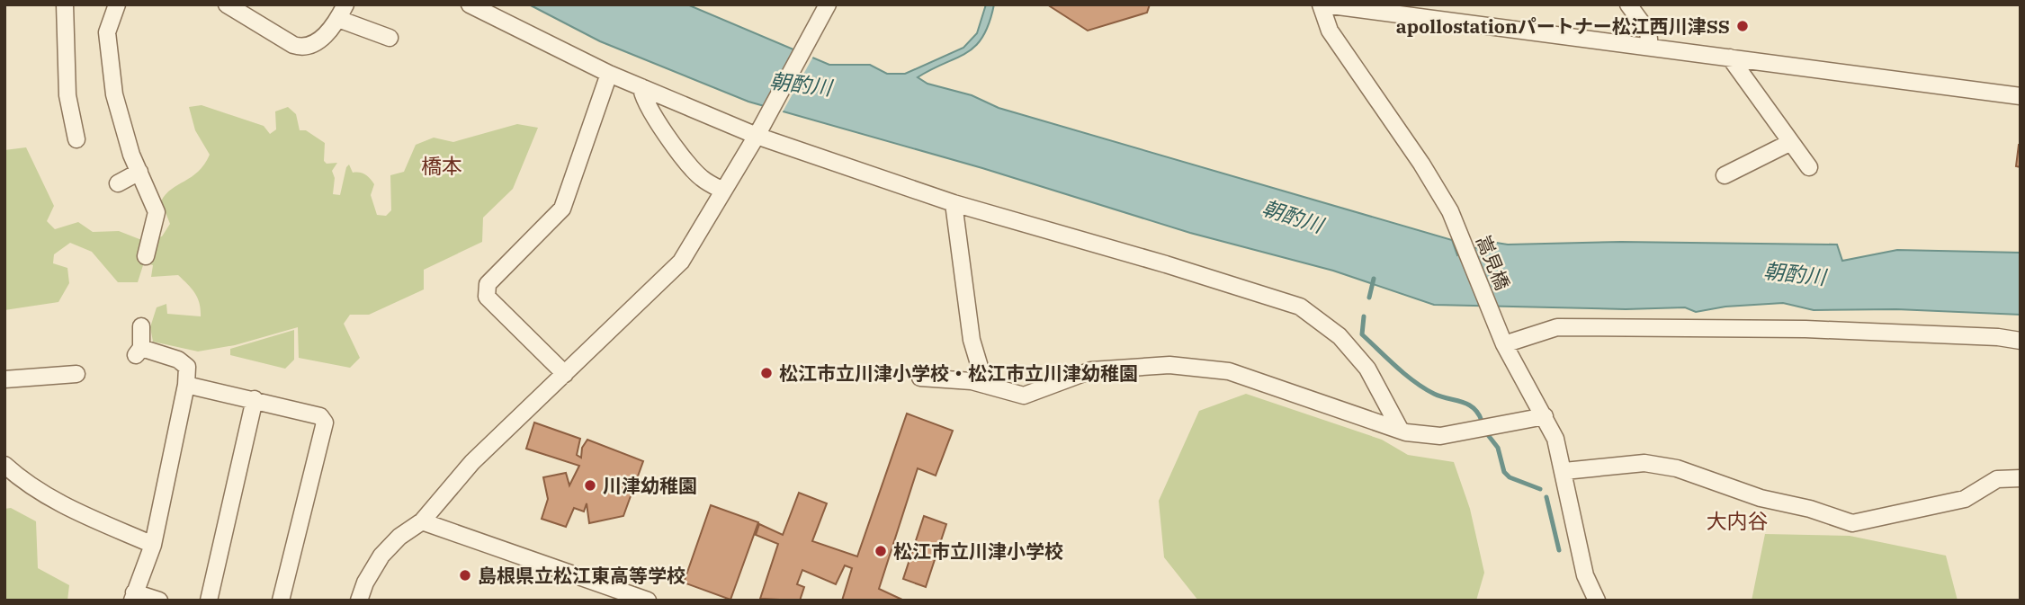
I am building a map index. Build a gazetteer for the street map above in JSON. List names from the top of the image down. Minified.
{"streets":{"street":["嵩見橋"]},"districts":["橋本","大内谷"],"water":["朝酌川"],"places":["apollostationパートナー松江西川津SS","松江市立川津小学校・松江市立川津幼稚園","川津幼稚園","松江市立川津小学校","島根県立松江東高等学校"]}
